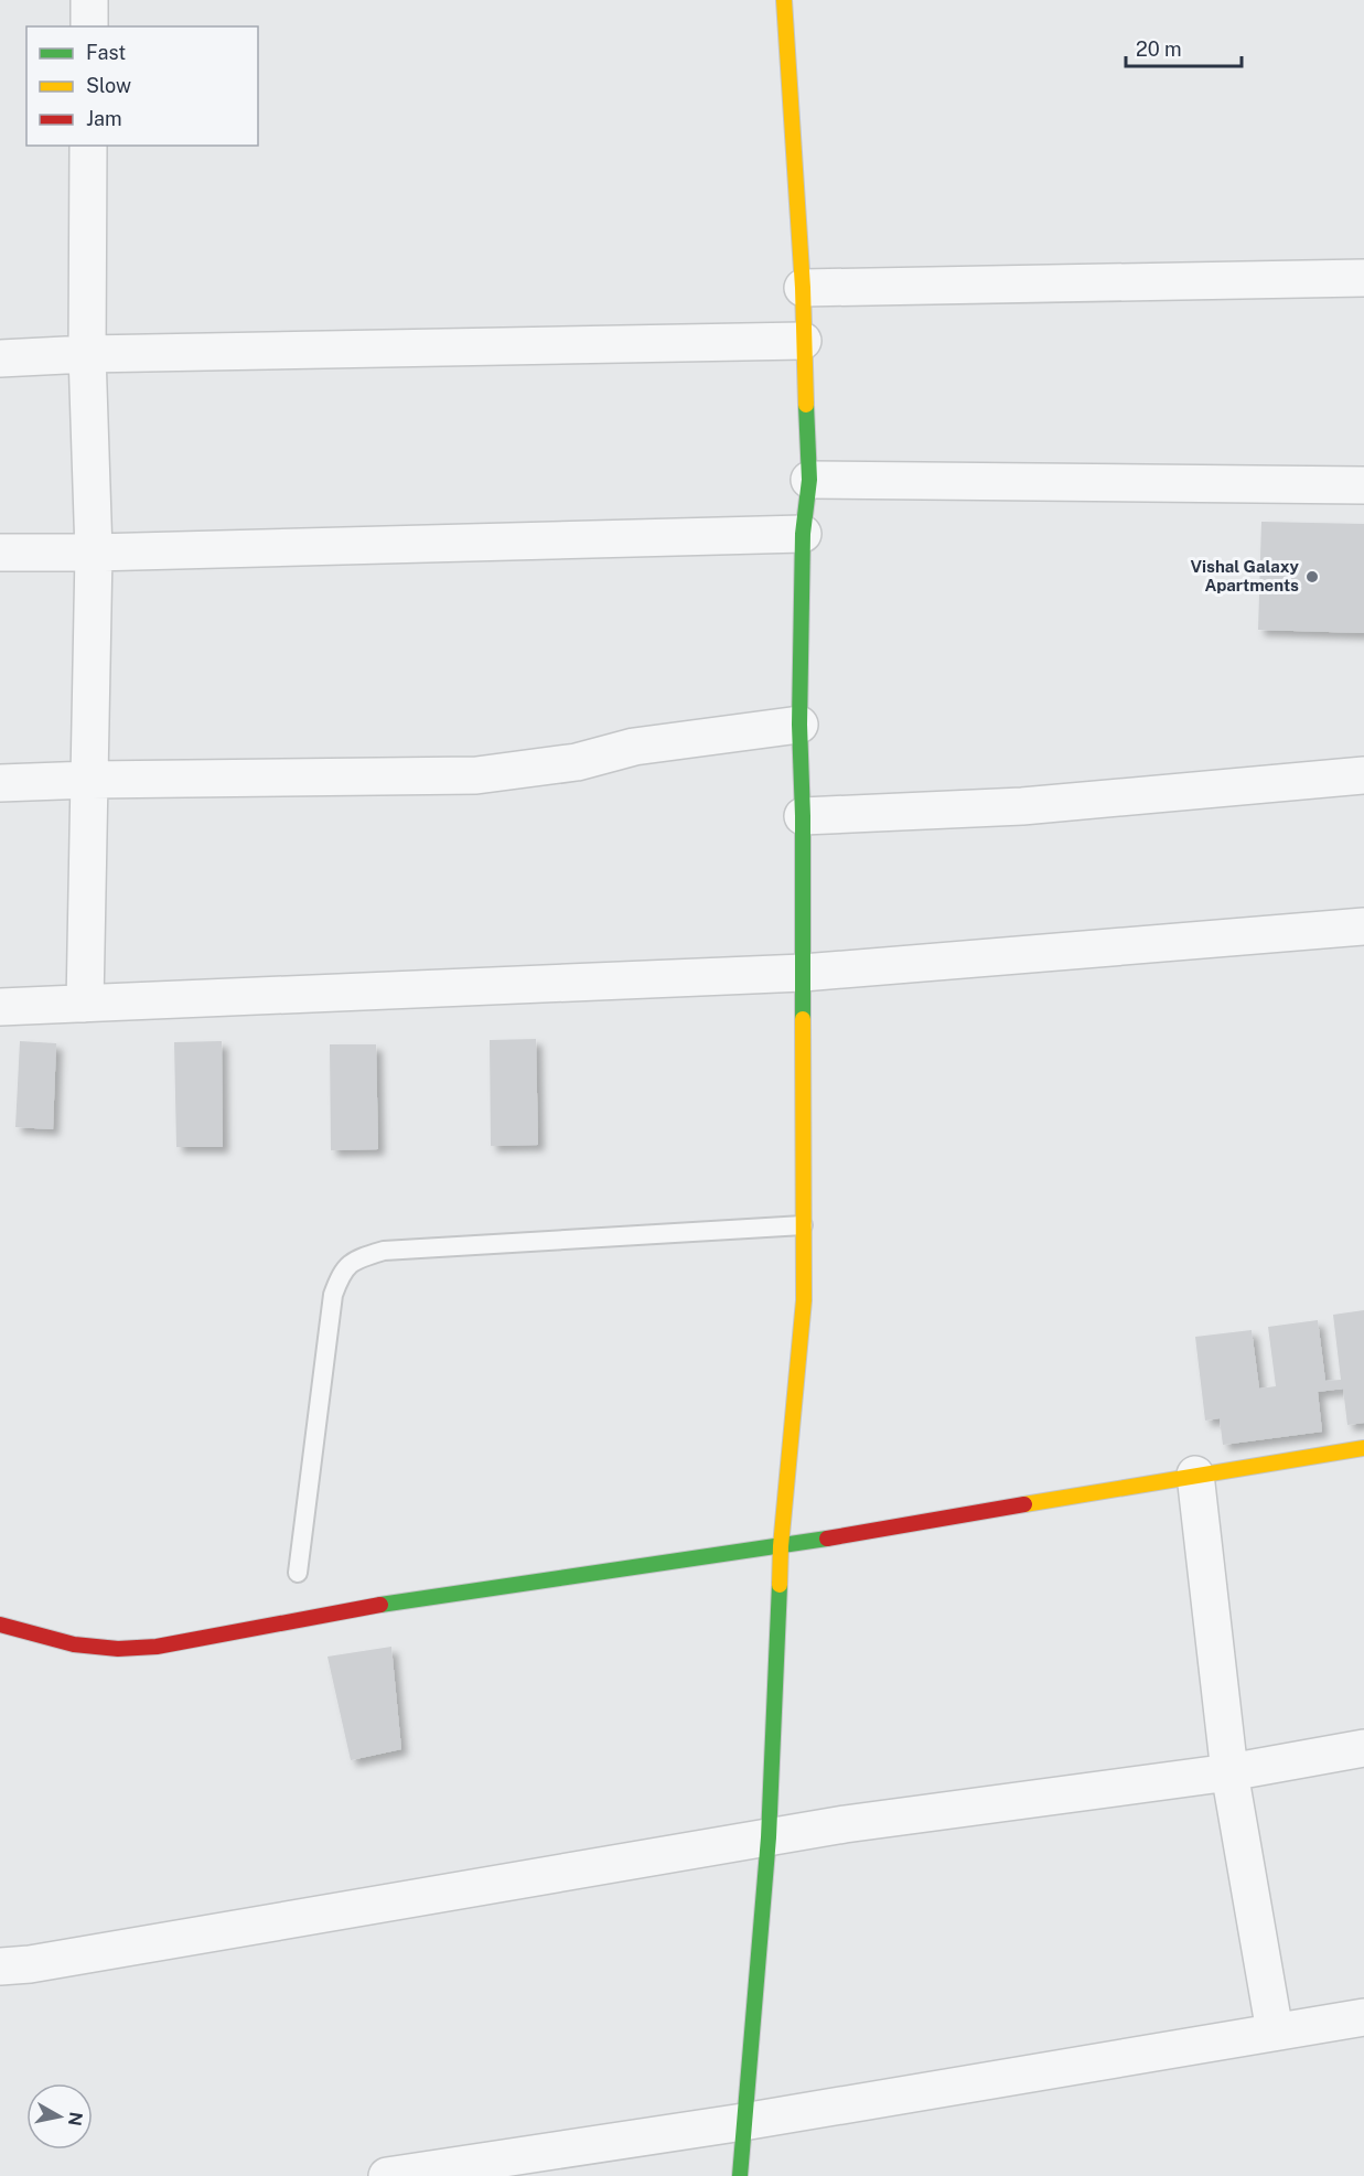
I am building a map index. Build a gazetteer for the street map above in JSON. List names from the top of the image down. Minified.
{"places":["Vishal Galaxy Apartments"],"legend":["Fast","Slow","Jam"],"scale_bar":"20 m","north":"right"}
